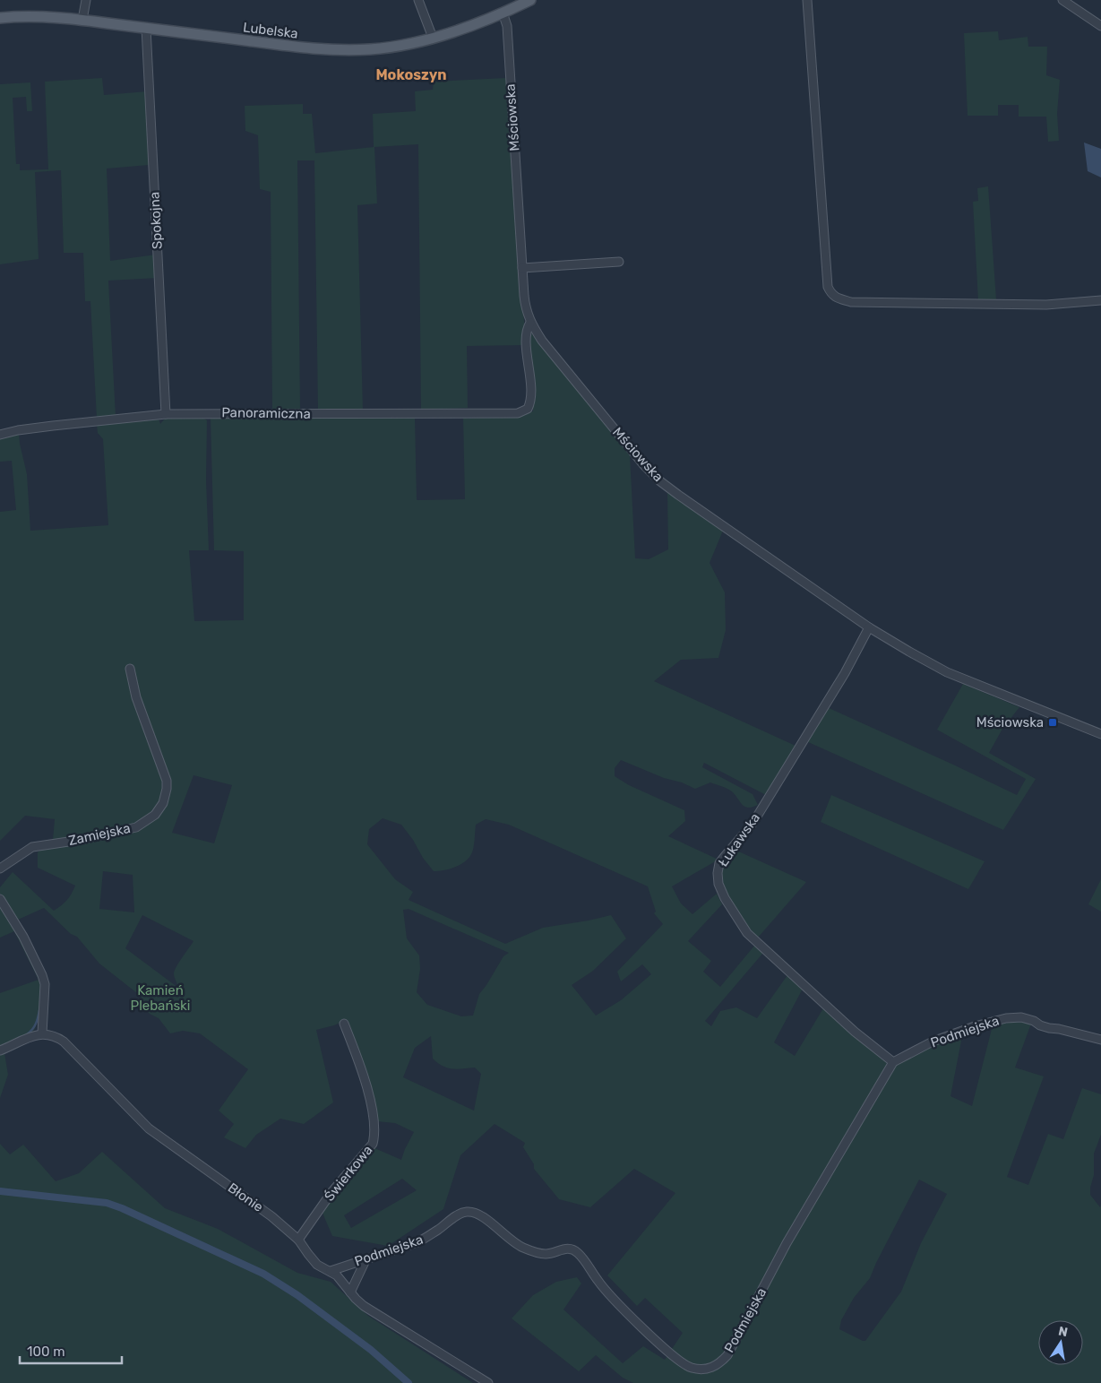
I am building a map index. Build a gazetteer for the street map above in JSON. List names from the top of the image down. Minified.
{"streets":{"main road":["Lubelska"],"street":["Mściowska","Spokojna","Panoramiczna","Zamiejska","Łukawska","Podmiejska","Świerkowa","Błonie"]},"crossings":[["Lubelska","Mściowska"],["Lubelska","Spokojna"],["Mściowska","Panoramiczna"],["Mściowska","Łukawska"],["Spokojna","Panoramiczna"],["Łukawska","Podmiejska"],["Podmiejska","Błonie"],["Świerkowa","Błonie"]],"districts":["Mokoszyn"],"parks":["Kamień Plebański"],"places":{"transit":["Mściowska"]},"scale_bar":"100 m","north":"top"}
